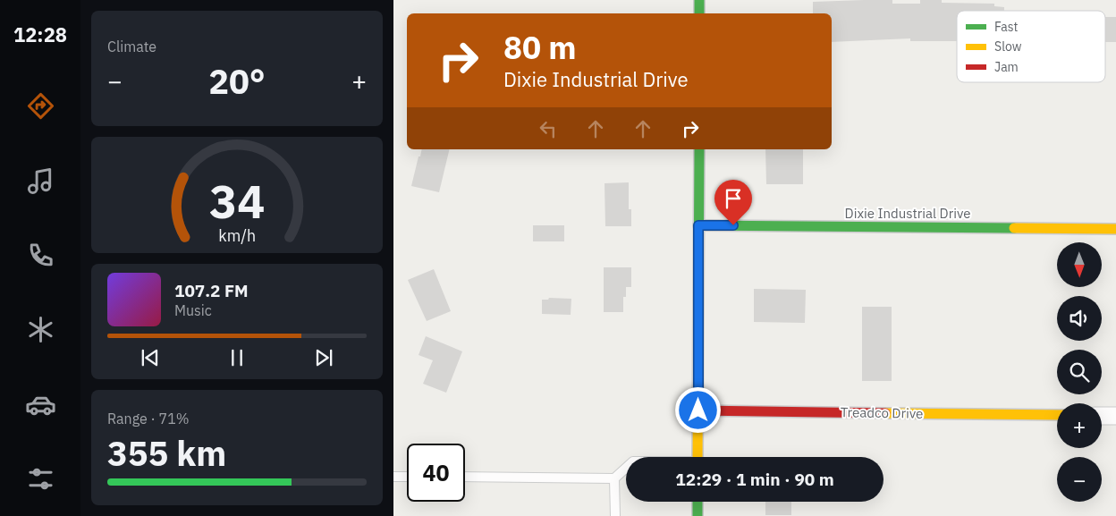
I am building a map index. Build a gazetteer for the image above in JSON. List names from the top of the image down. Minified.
{"streets":{"street":["Dixie Industrial Drive","Treadco Drive"]},"legend":["Fast","Slow","Jam"],"north":"bottom","page":{"tabs":"12:28","tile":["Climate",["Range · 71%","355 km"]],"turn":["80 m","Dixie Industrial Drive"],"heat":["−","20°","+"],"map_buttons":["+","−"],"song":["107.2 FM","Music"],"limit":"40","trip":"12:29 · 1 min · 90 m","gauge":["34","km/h"]}}
